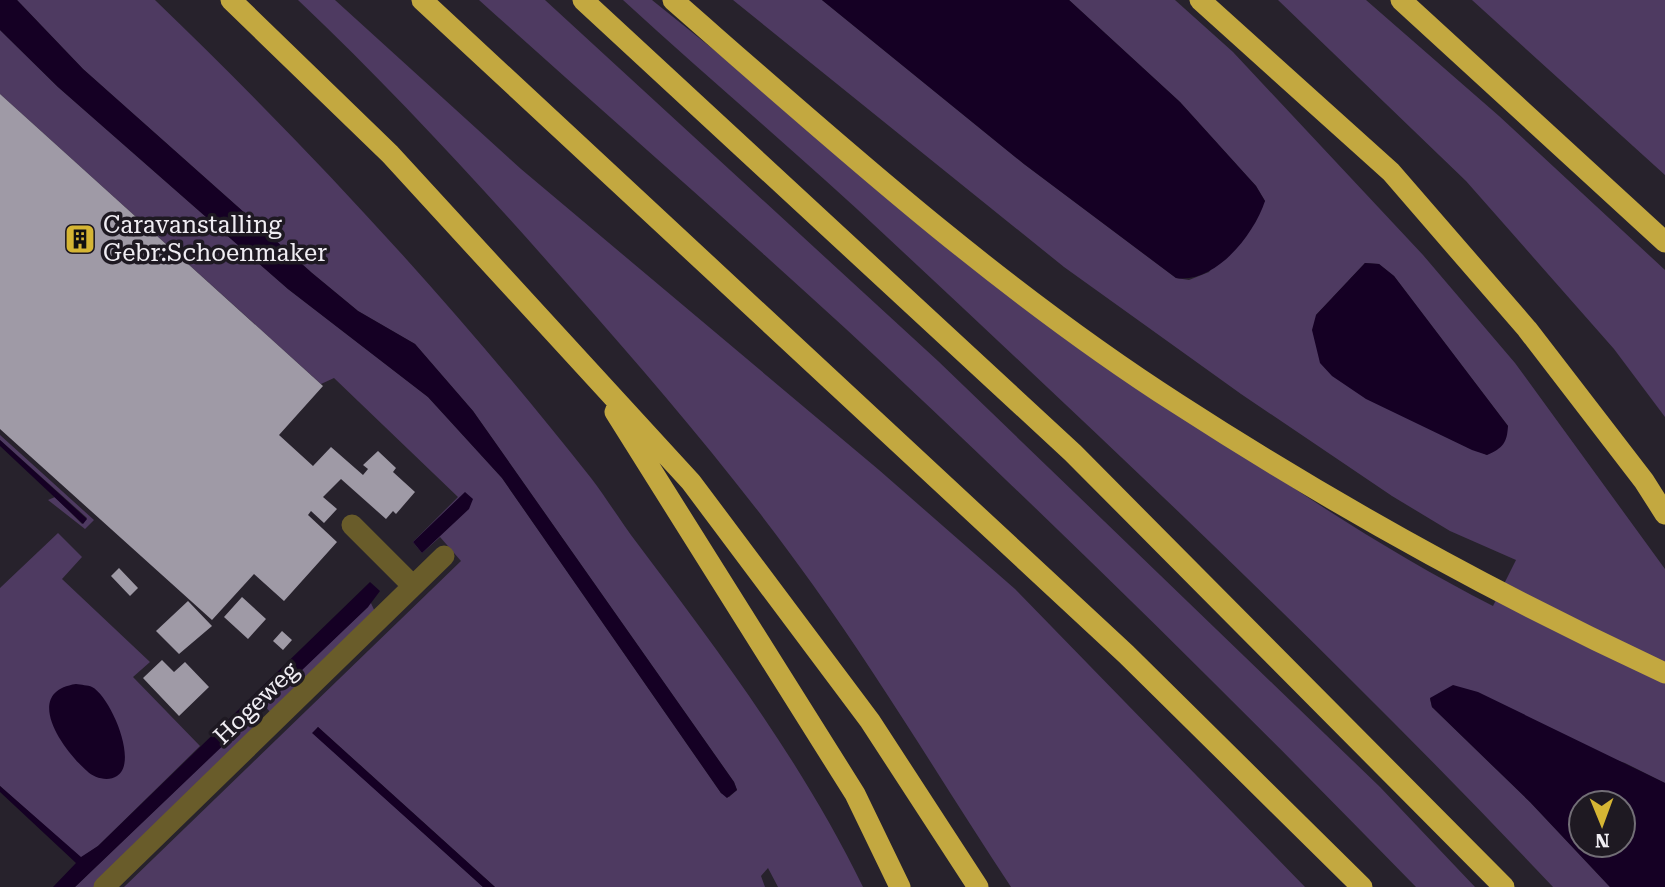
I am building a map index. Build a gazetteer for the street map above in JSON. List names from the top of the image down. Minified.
{"streets":{"lane":["Hogeweg"]},"places":{"building":["Caravanstalling Gebr:Schoenmaker"]},"north":"bottom"}
